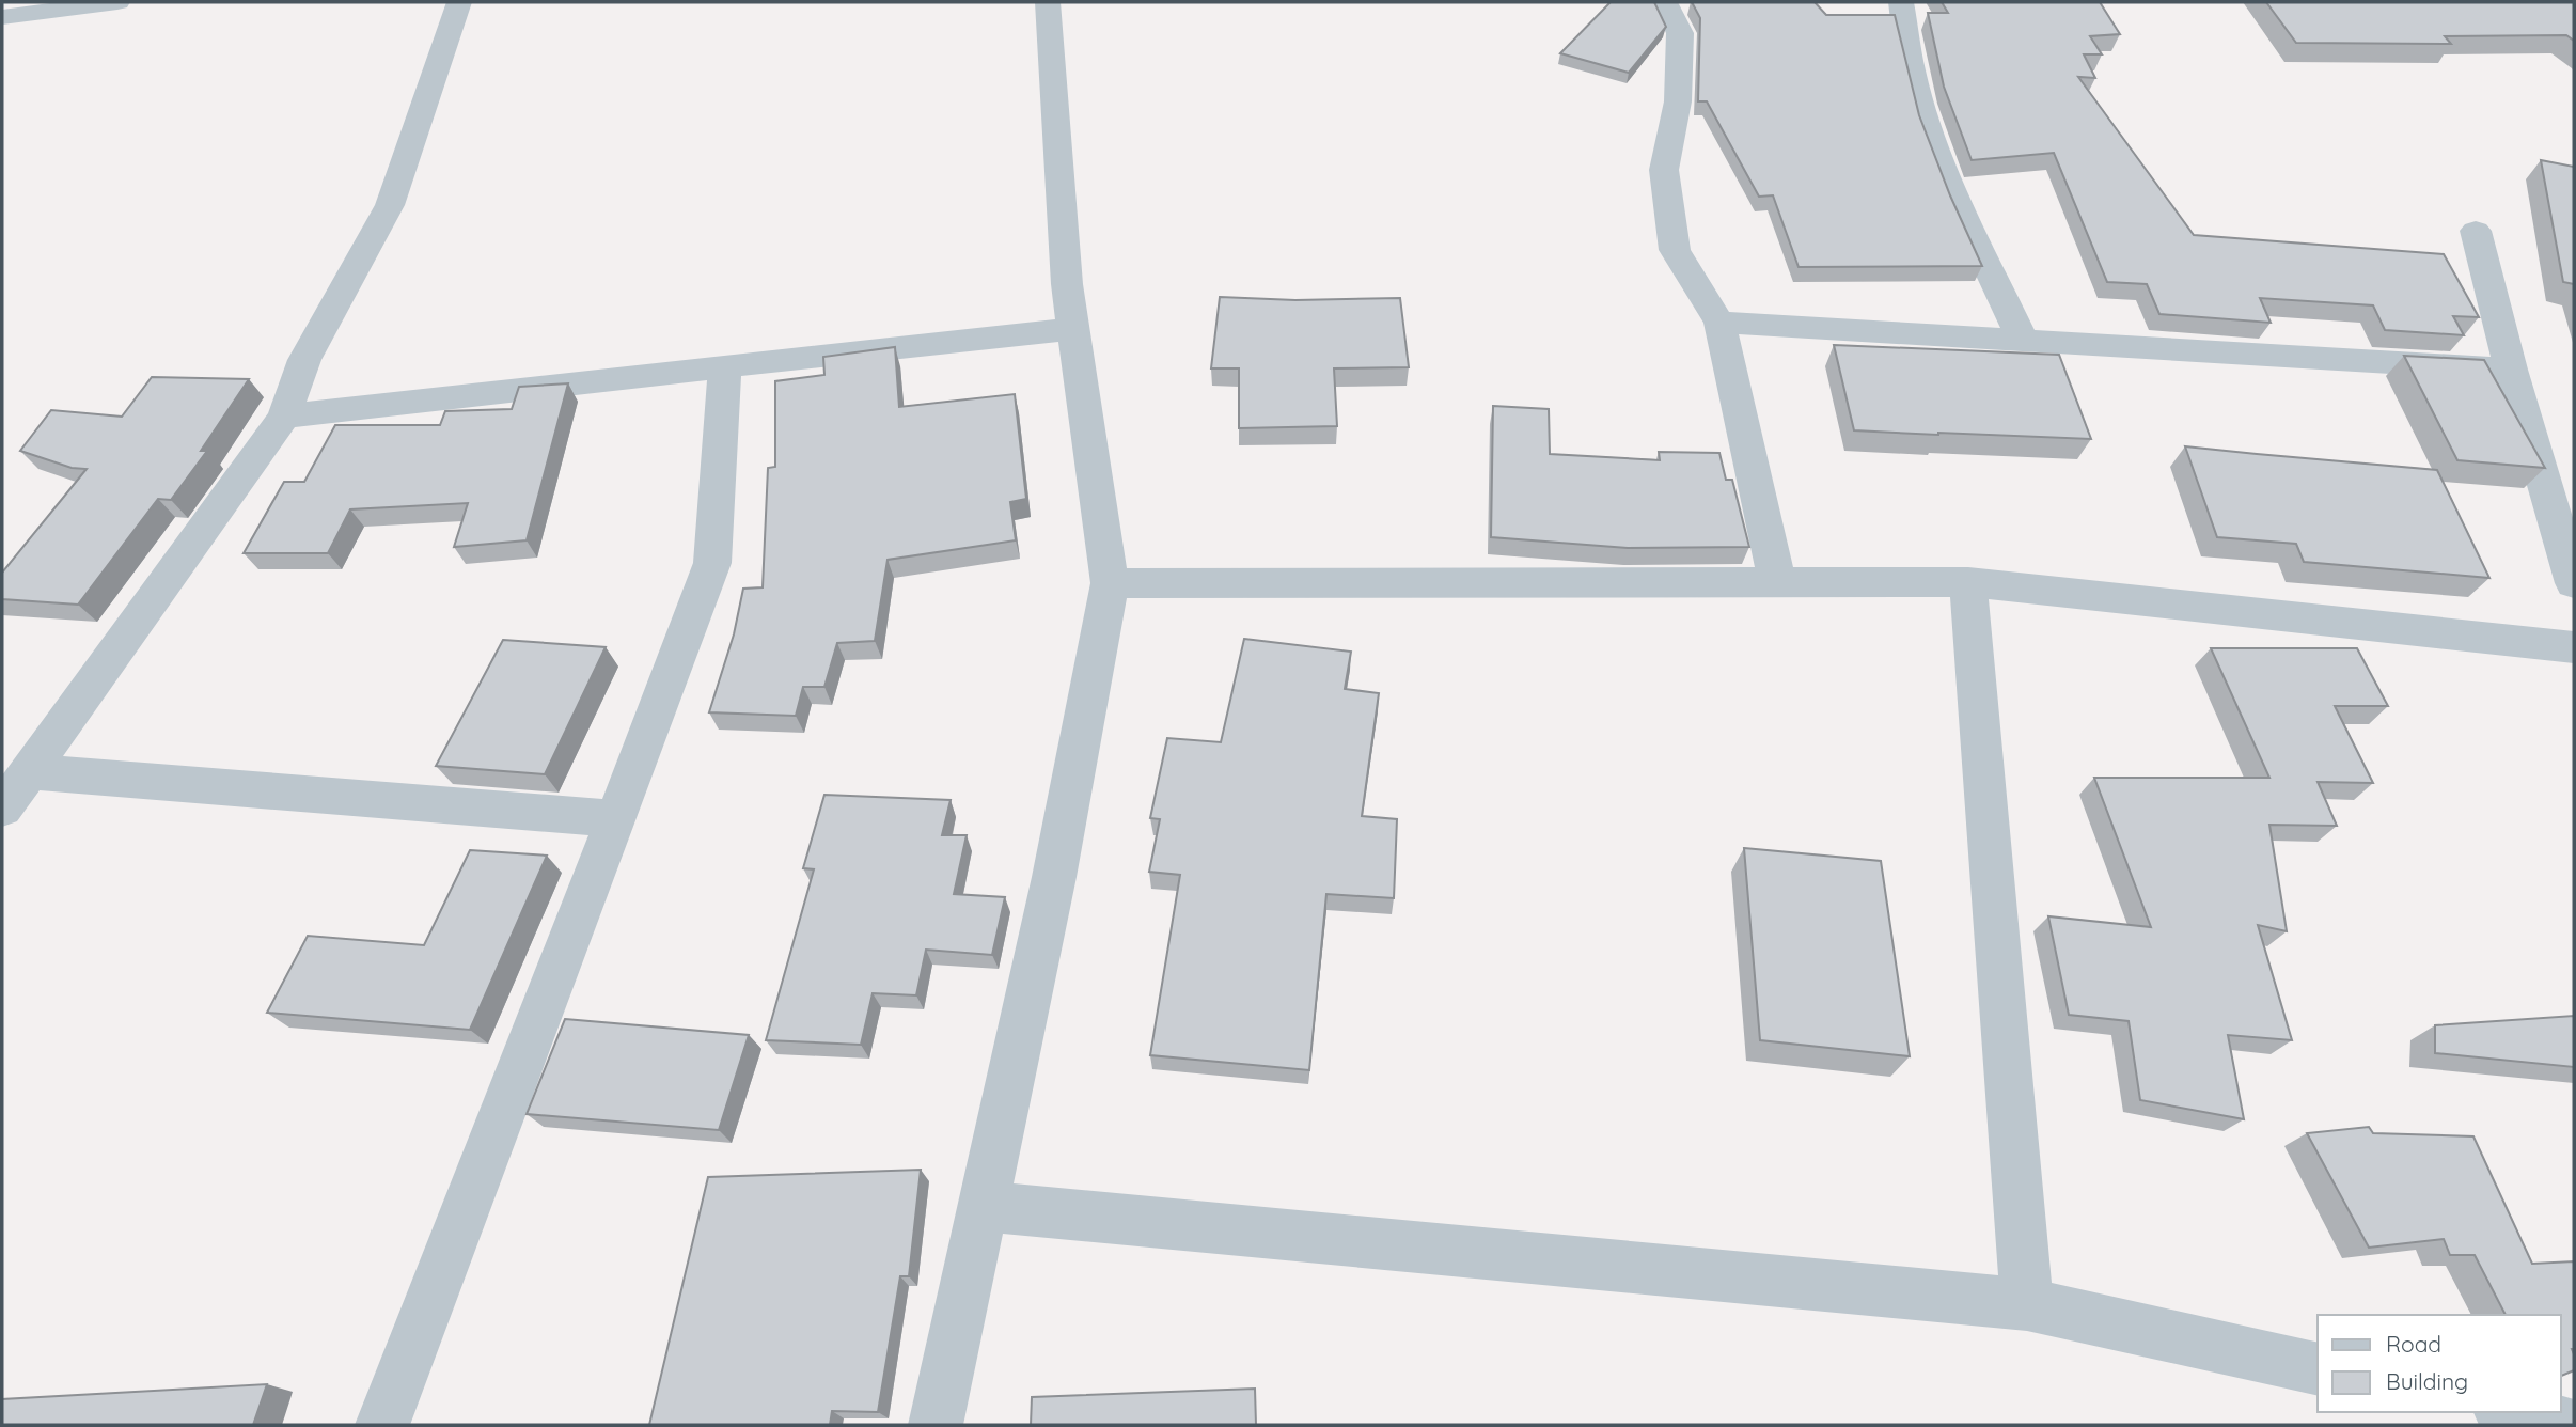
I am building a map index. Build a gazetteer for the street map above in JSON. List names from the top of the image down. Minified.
{"legend":["Road","Building"]}
